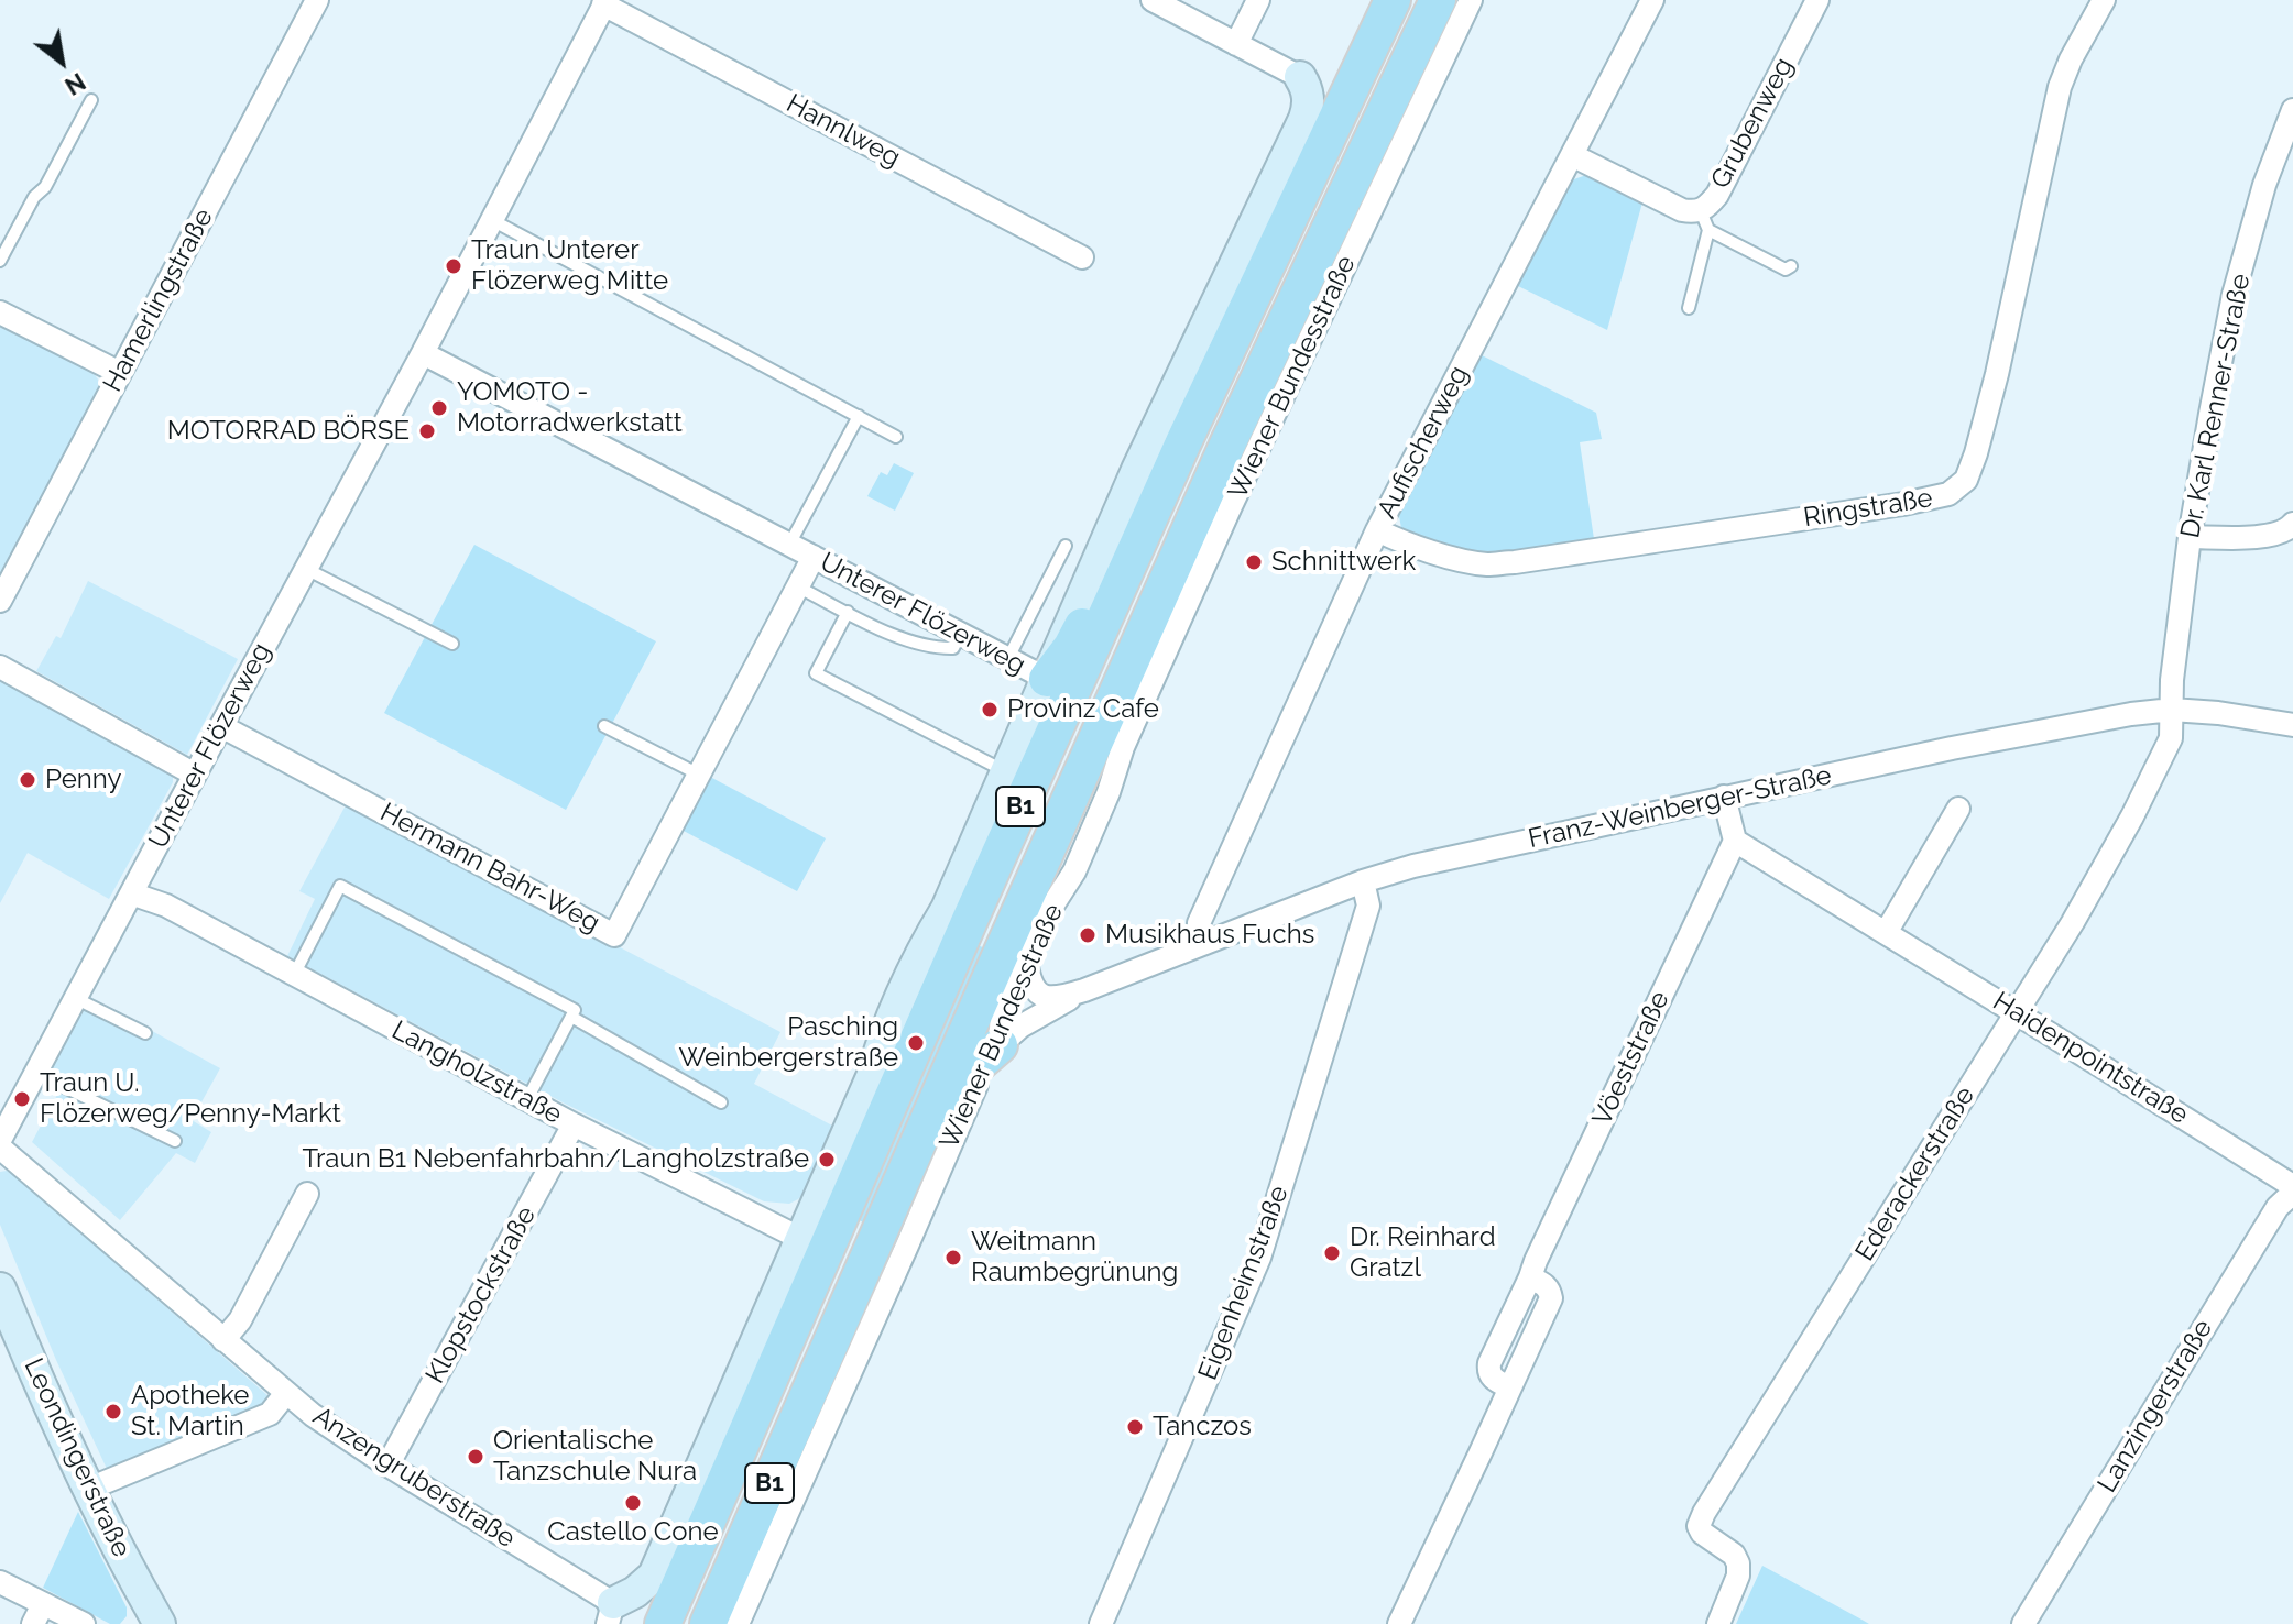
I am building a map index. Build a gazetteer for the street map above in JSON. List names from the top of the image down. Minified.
{"streets":{"main road":["Wiener Bundesstraße","B1"],"street":["Grubenweg","Hannlweg","Hamerlingstraße","Dr. Karl Renner-Straße","Aufischerweg","Ringstraße","Unterer Flözerweg","Franz-Weinberger-Straße","Hermann Bahr-Weg","Vöeststraße","Haidenpointstraße","Langholzstraße","Ederackerstraße","Eigenheimstraße","Klopstockstraße","Lanzingerstraße","Leondingerstraße","Anzengruberstraße"]},"crossings":[["Grubenweg","Aufischerweg"],["Hannlweg","Unterer Flözerweg"],["Wiener Bundesstraße","Franz-Weinberger-Straße"],["Dr. Karl Renner-Straße","Franz-Weinberger-Straße"],["Dr. Karl Renner-Straße","Ederackerstraße"],["Aufischerweg","Ringstraße"],["Aufischerweg","Franz-Weinberger-Straße"],["Unterer Flözerweg","Hermann Bahr-Weg"],["Unterer Flözerweg","Langholzstraße"],["B1","Langholzstraße"],["Franz-Weinberger-Straße","Ederackerstraße"],["Franz-Weinberger-Straße","Eigenheimstraße"],["Vöeststraße","Haidenpointstraße"],["Haidenpointstraße","Ederackerstraße"],["Haidenpointstraße","Lanzingerstraße"],["Langholzstraße","Klopstockstraße"],["Klopstockstraße","Anzengruberstraße"]],"places":["Traun Unterer Flözerweg Mitte","YOMOTO - Motorradwerkstatt","MOTORRAD BÖRSE","Schnittwerk","Provinz Cafe","Penny","Musikhaus Fuchs","Pasching Weinbergerstraße","Traun U. Flözerweg/Penny-Markt","Traun B1 Nebenfahrbahn/Langholzstraße","Dr. Reinhard Gratzl","Weitmann Raumbegrünung","Apotheke St. Martin","Tanczos","Orientalische Tanzschule Nura","Castello Cone"],"north":"bottom right"}
